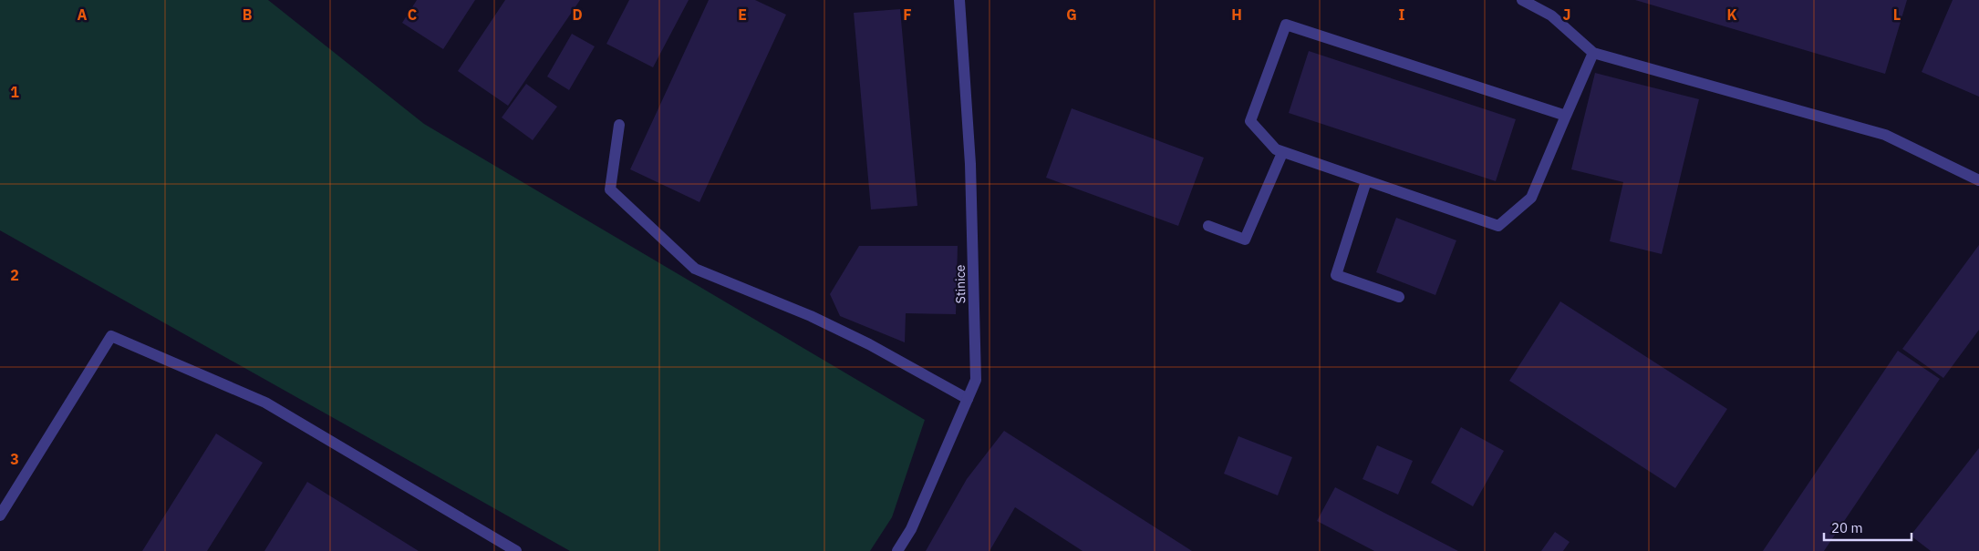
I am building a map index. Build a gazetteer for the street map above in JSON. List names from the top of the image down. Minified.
{"streets":{"street":["Stinice"]},"scale_bar":"20 m","grid":{"columns":["A","B","C","D","E","F","G","H","I","J","K","L"],"rows":["1","2","3"]}}
